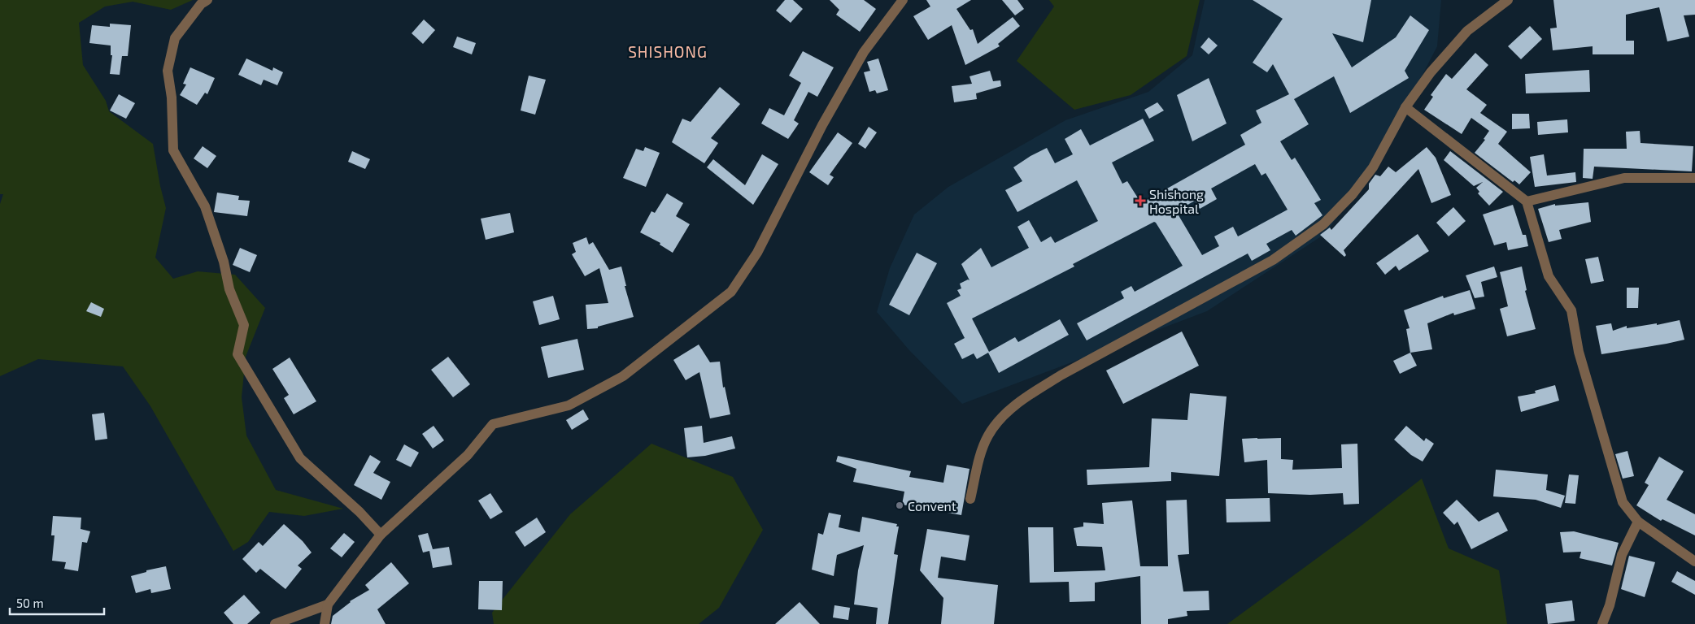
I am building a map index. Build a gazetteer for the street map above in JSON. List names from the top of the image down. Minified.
{"districts":["SHISHONG"],"places":{"health":["Shishong Hospital"],"other":["Convent"]},"scale_bar":"50 m"}
